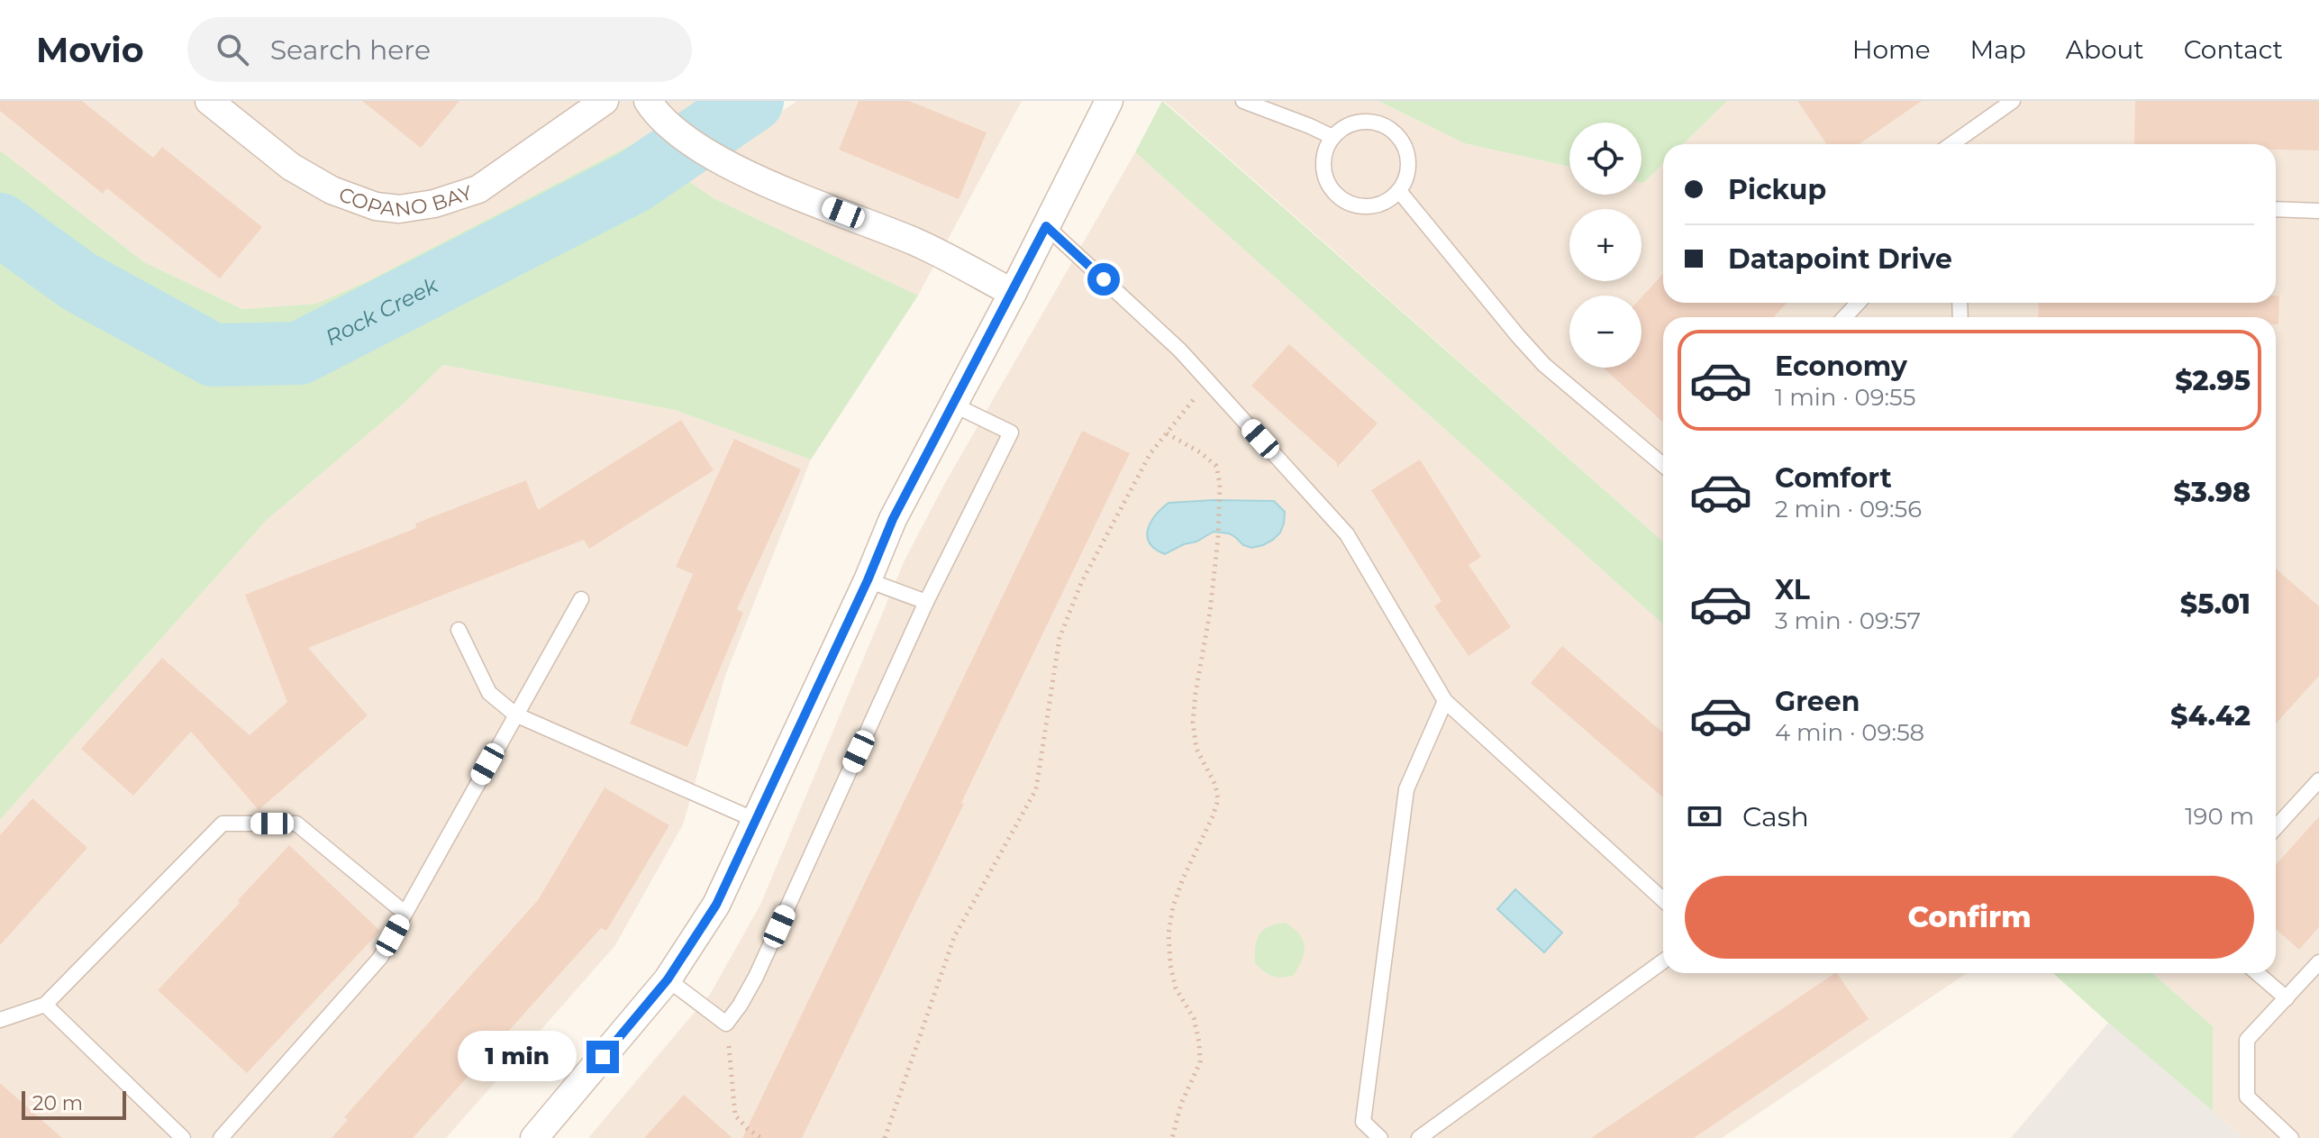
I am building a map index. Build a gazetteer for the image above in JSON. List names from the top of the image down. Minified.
{"streets":{"street":["COPANO BAY"]},"water":["Rock Creek"],"scale_bar":"20 m","page":{"header":"Movio","search":"Search here","nav":["Home","Map","About","Contact"],"map_buttons":["+","−"],"banner":["Pickup","Datapoint Drive"],"list":[{"name":"Economy","note":"1 min · 09:55","value":"$2.95"},{"name":"Comfort","note":"2 min · 09:56","value":"$3.98"},{"name":"XL","note":"3 min · 09:57","value":"$5.01"},{"name":"Green","note":"4 min · 09:58","value":"$4.42"}],"pay":["Cash","190 m"],"buttons":"Confirm","bubble":"1 min","scale":"20 m"}}
